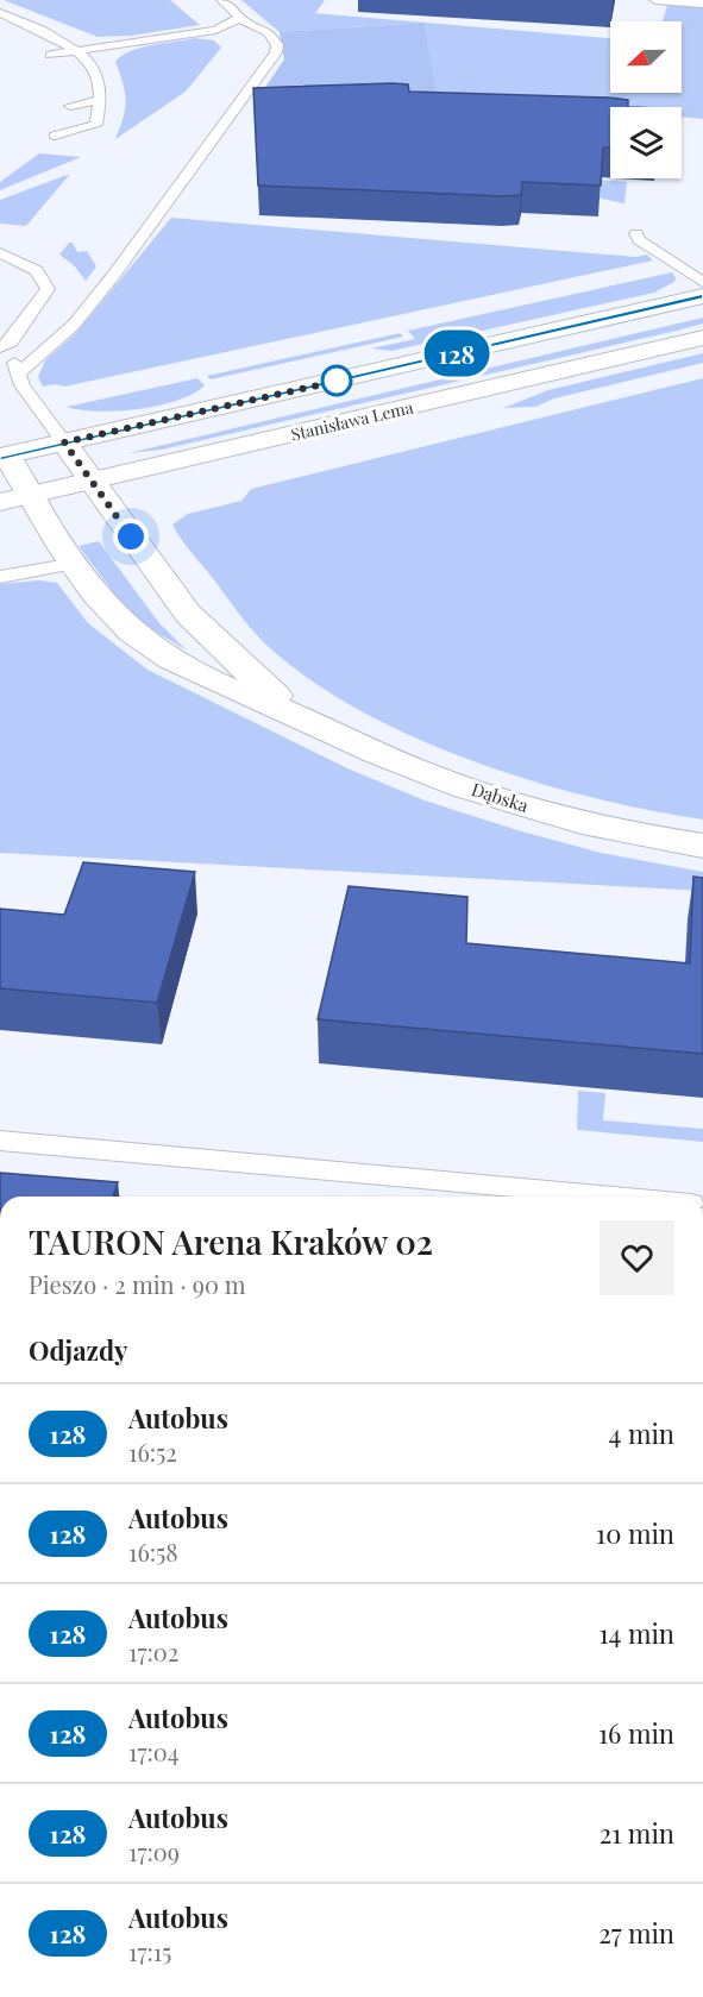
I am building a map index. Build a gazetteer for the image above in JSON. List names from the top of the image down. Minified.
{"streets":{"main road":["Stanisława Lema","Dąbska"]},"crossings":[["Stanisława Lema","Dąbska"]],"lines":["bus line 128"],"north":"left","page":{"on_map":"128","heading":[["TAURON Arena Kraków 02","Pieszo · 2 min · 90 m"],"Odjazdy"],"list":[{"mark":"128","name":"Autobus","note":"16:52","value":"4 min"},{"mark":"128","name":"Autobus","note":"16:58","value":"10 min"},{"mark":"128","name":"Autobus","note":"17:02","value":"14 min"},{"mark":"128","name":"Autobus","note":"17:04","value":"16 min"},{"mark":"128","name":"Autobus","note":"17:09","value":"21 min"},{"mark":"128","name":"Autobus","note":"17:15","value":"27 min"}]}}
